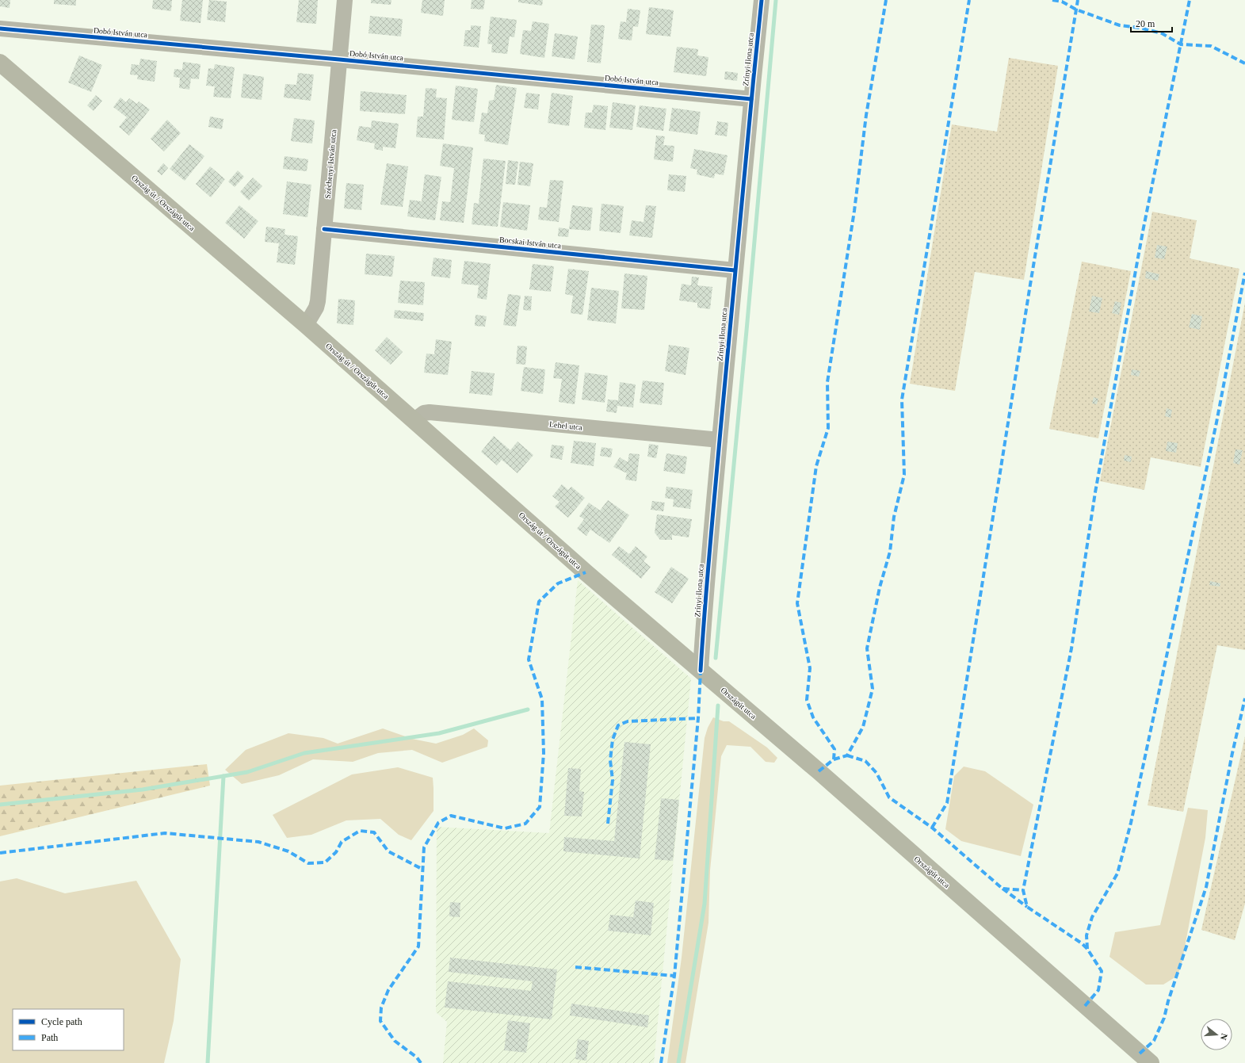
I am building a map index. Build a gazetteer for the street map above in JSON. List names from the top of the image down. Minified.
{"streets":{"main road":["Ország út / Országút utca","Országút utca"],"street":["Dobó István utca","Zrínyi Ilona utca","Széchenyi István utca","Bocskai István utca","Lehel utca"]},"crossings":[["Dobó István utca","Zrínyi Ilona utca"],["Dobó István utca","Széchenyi István utca"],["Zrínyi Ilona utca","Ország út / Országút utca"],["Zrínyi Ilona utca","Bocskai István utca"],["Zrínyi Ilona utca","Lehel utca"],["Zrínyi Ilona utca","Országút utca"],["Széchenyi István utca","Ország út / Országút utca"],["Széchenyi István utca","Bocskai István utca"],["Ország út / Országút utca","Lehel utca"],["Ország út / Országút utca","Országút utca"]],"legend":["Cycle path","Path"],"scale_bar":"20 m","north":"right"}
